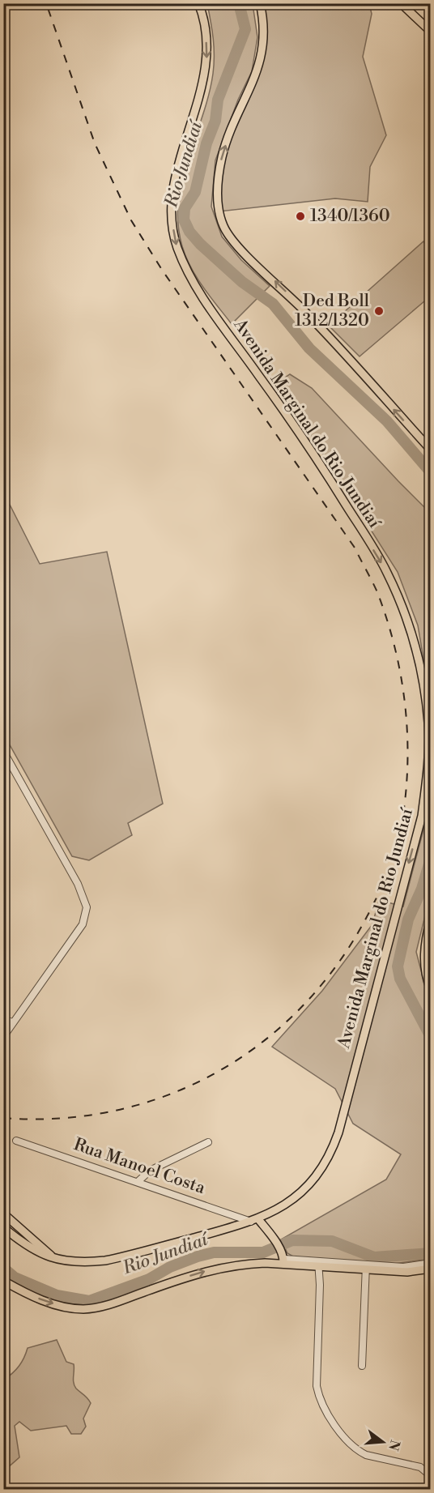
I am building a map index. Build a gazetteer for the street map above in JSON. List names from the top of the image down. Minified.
{"streets":{"main road":["Avenida Marginal do Rio Jundiaí"],"street":["Rua Manoel Costa"]},"crossings":[["Avenida Marginal do Rio Jundiaí","Rua Manoel Costa"]],"one_way":["Avenida Marginal do Rio Jundiaí"],"water":["Rio Jundiaí"],"places":["1340/1360","Ded Boll 1312/1320"],"north":"right"}
